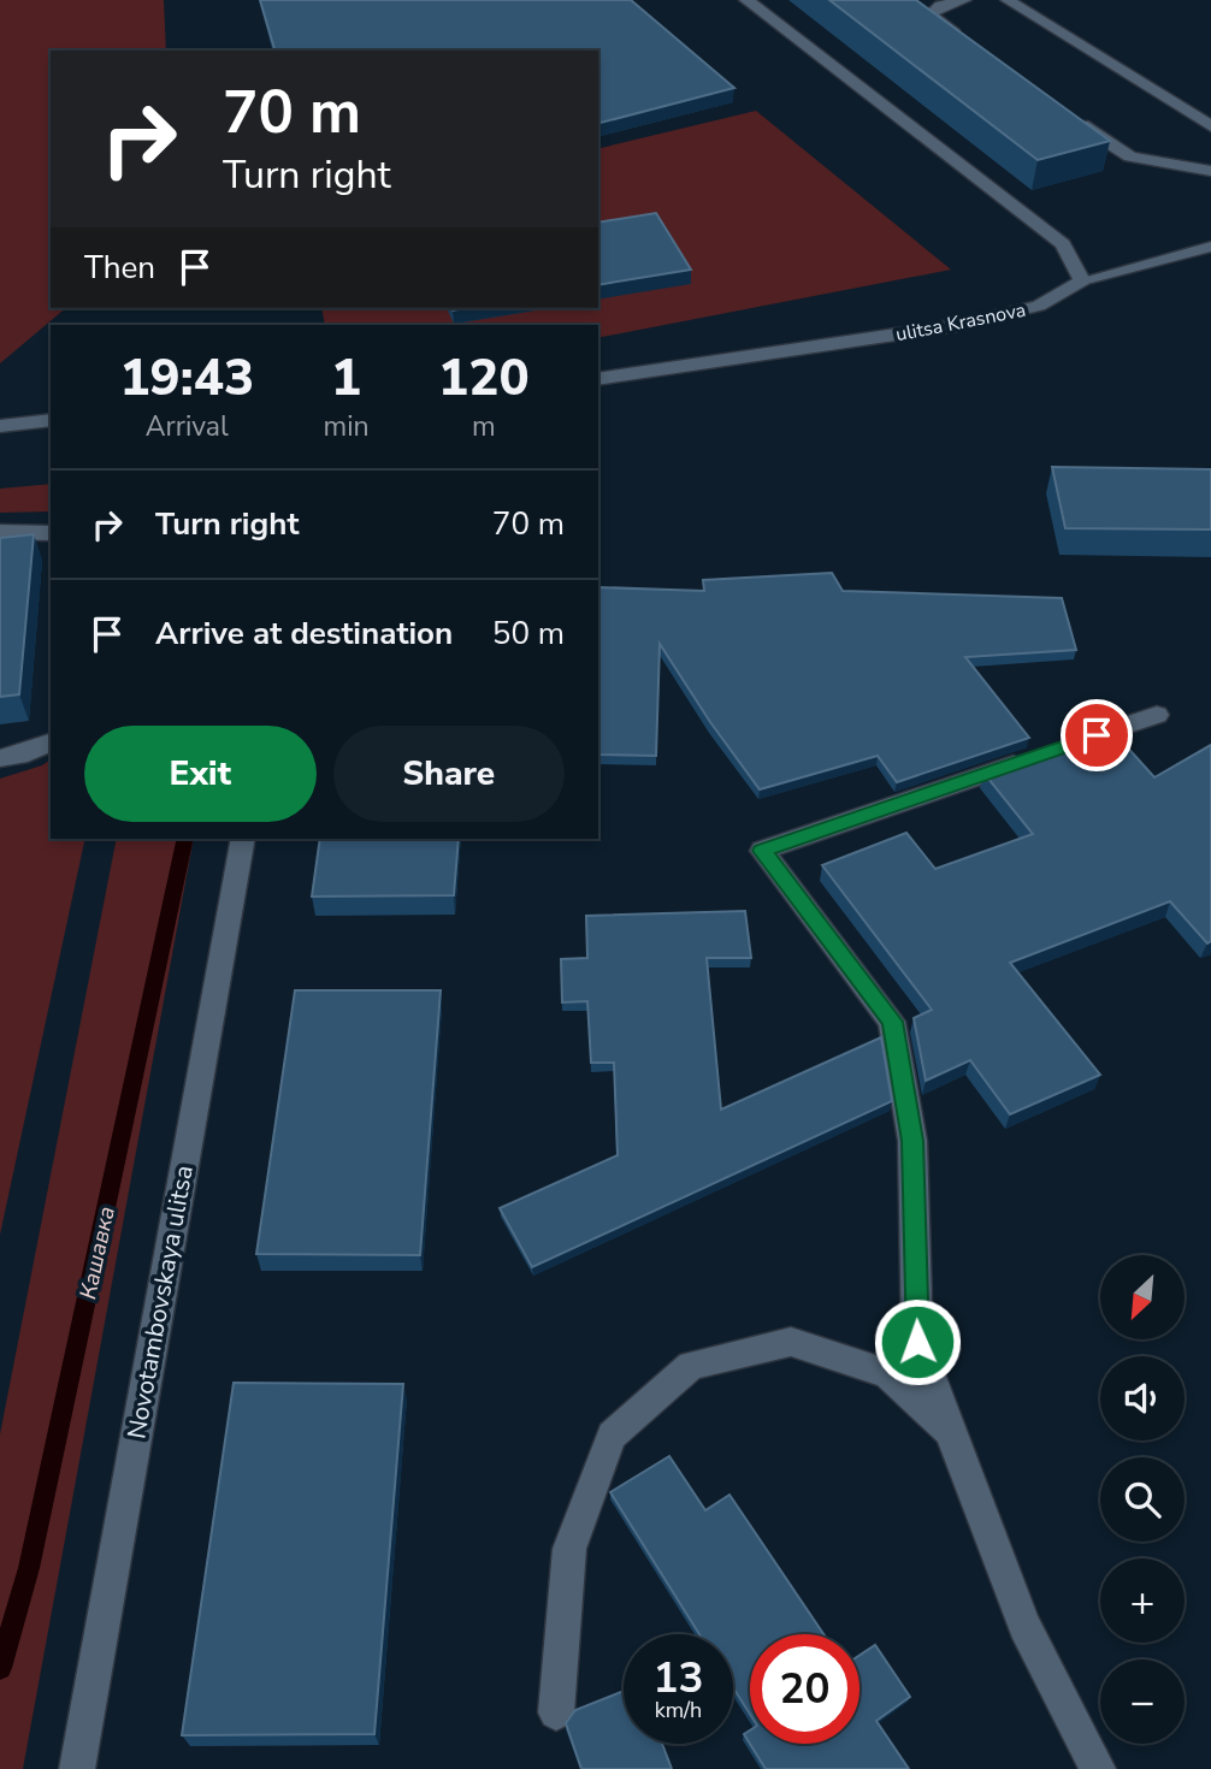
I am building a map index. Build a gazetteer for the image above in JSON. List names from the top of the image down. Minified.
{"streets":{"street":["ulitsa Krasnova","Novotambovskaya ulitsa"]},"water":["Кашавка"],"north":"bottom left","page":{"turn":["70 m","Turn right"],"then":"Then","eta":["19:43","Arrival","1","min","120","m"],"list":[{"name":"Turn right","value":"70 m"},{"name":"Arrive at destination","value":"50 m"}],"buttons":["Exit","Share"],"map_buttons":["+","−"],"speed":"13 km/h","limit":"20"}}
